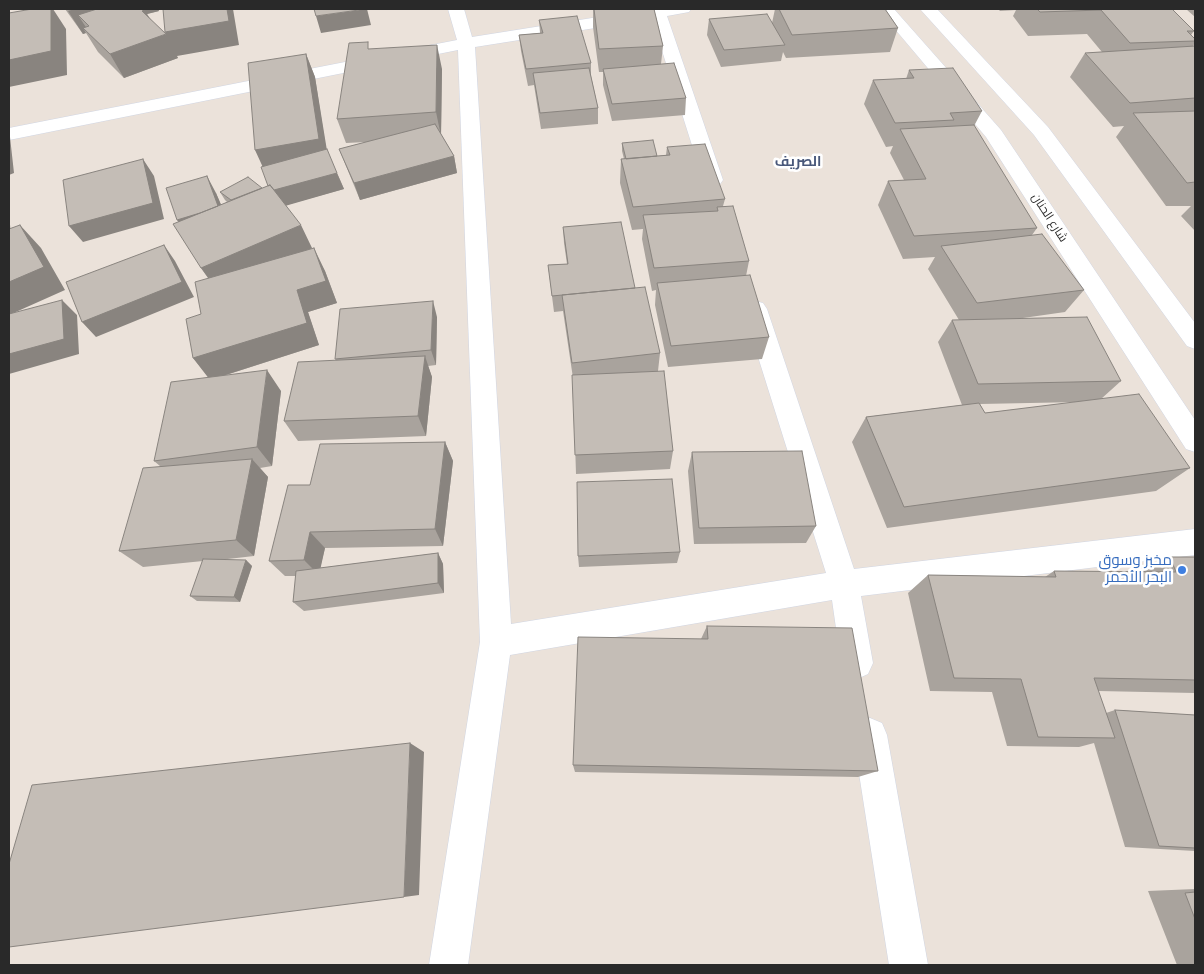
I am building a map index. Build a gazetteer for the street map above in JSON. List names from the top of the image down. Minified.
{"streets":{"street":["شارع الحنان"]},"districts":["الصريف"],"places":["مخبز وسوق البحر الأحمر"]}
